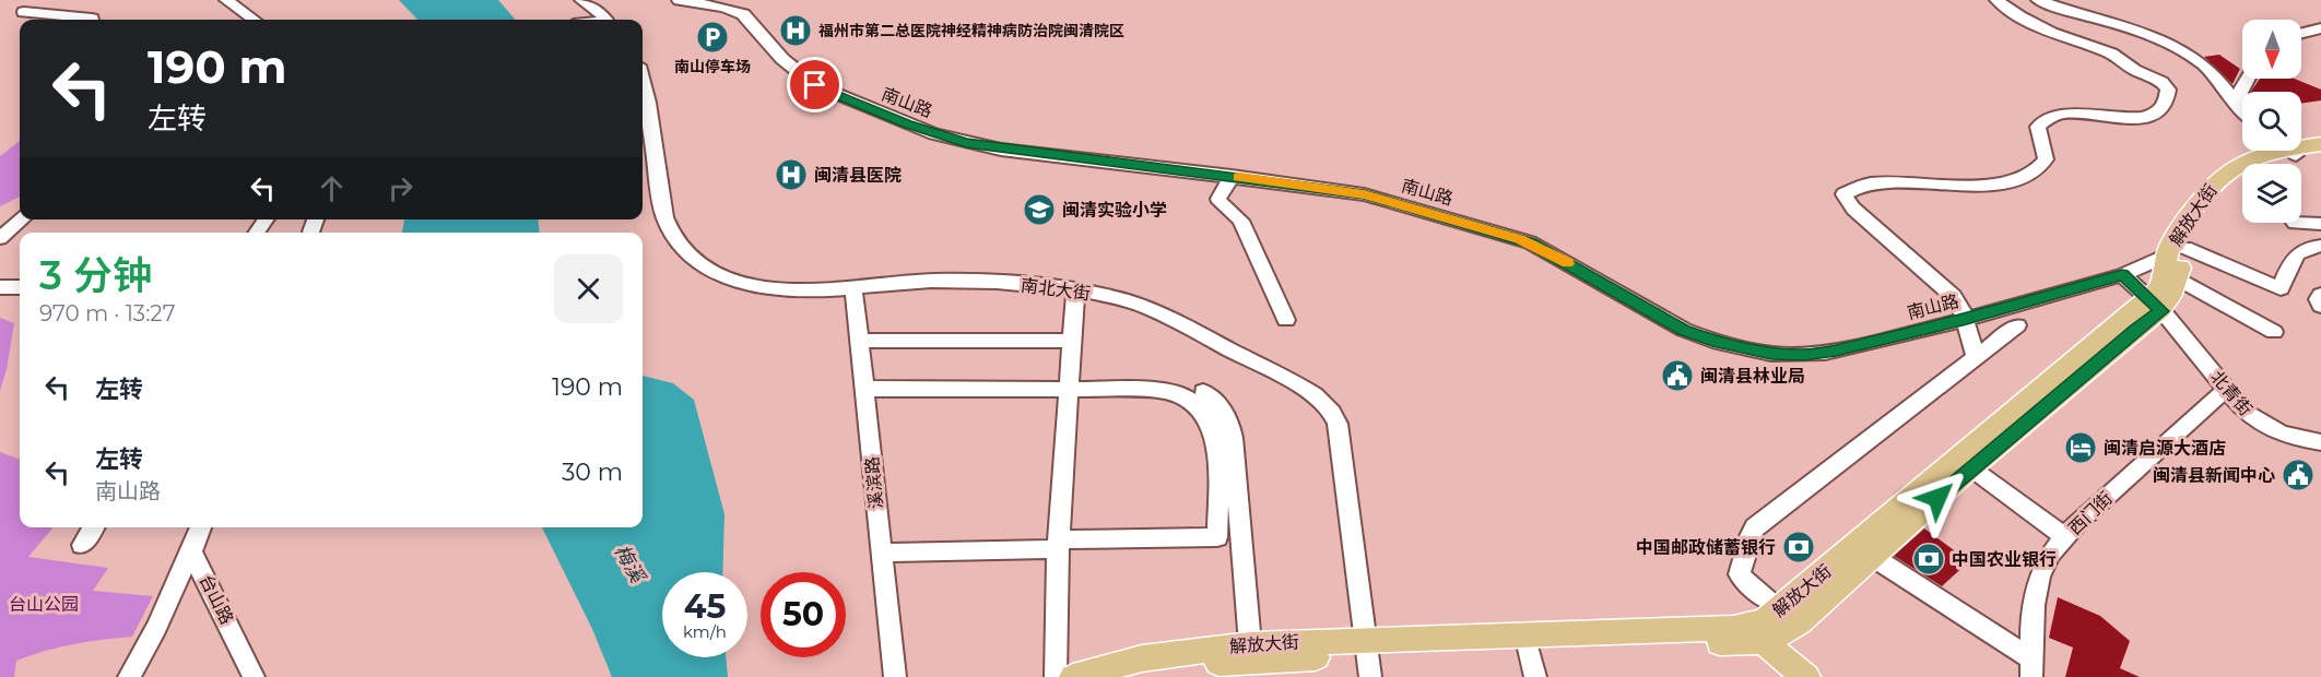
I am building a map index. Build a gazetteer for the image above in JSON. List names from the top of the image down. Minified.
{"streets":{"main road":["解放大街"],"street":["南山路","南北大街","北青街","溪滨路","西门街","台山路"]},"crossings":[["南山路","解放大街"],["南山路","北青街"],["解放大街","南北大街"],["解放大街","北青街"],["南北大街","溪滨路"],["北青街","西门街"]],"water":["梅溪"],"parks":["台山公园"],"places":{"hospital":["福州市第二总医院神经精神病防治院闽清院区","闽清县医院"],"parking":["南山停车场"],"school or university":["闽清实验小学"],"public building":["闽清县林业局","闽清县新闻中心"],"hotel":["闽清启源大酒店"],"bank":["中国邮政储蓄银行","中国农业银行"]},"north":"bottom","page":{"turn":["190 m","左转"],"heading":["3 分钟","970 m · 13:27"],"list":[{"name":"左转","value":"190 m"},{"name":"左转","note":"南山路","value":"30 m"}],"speed":"45 km/h","limit":"50"}}
